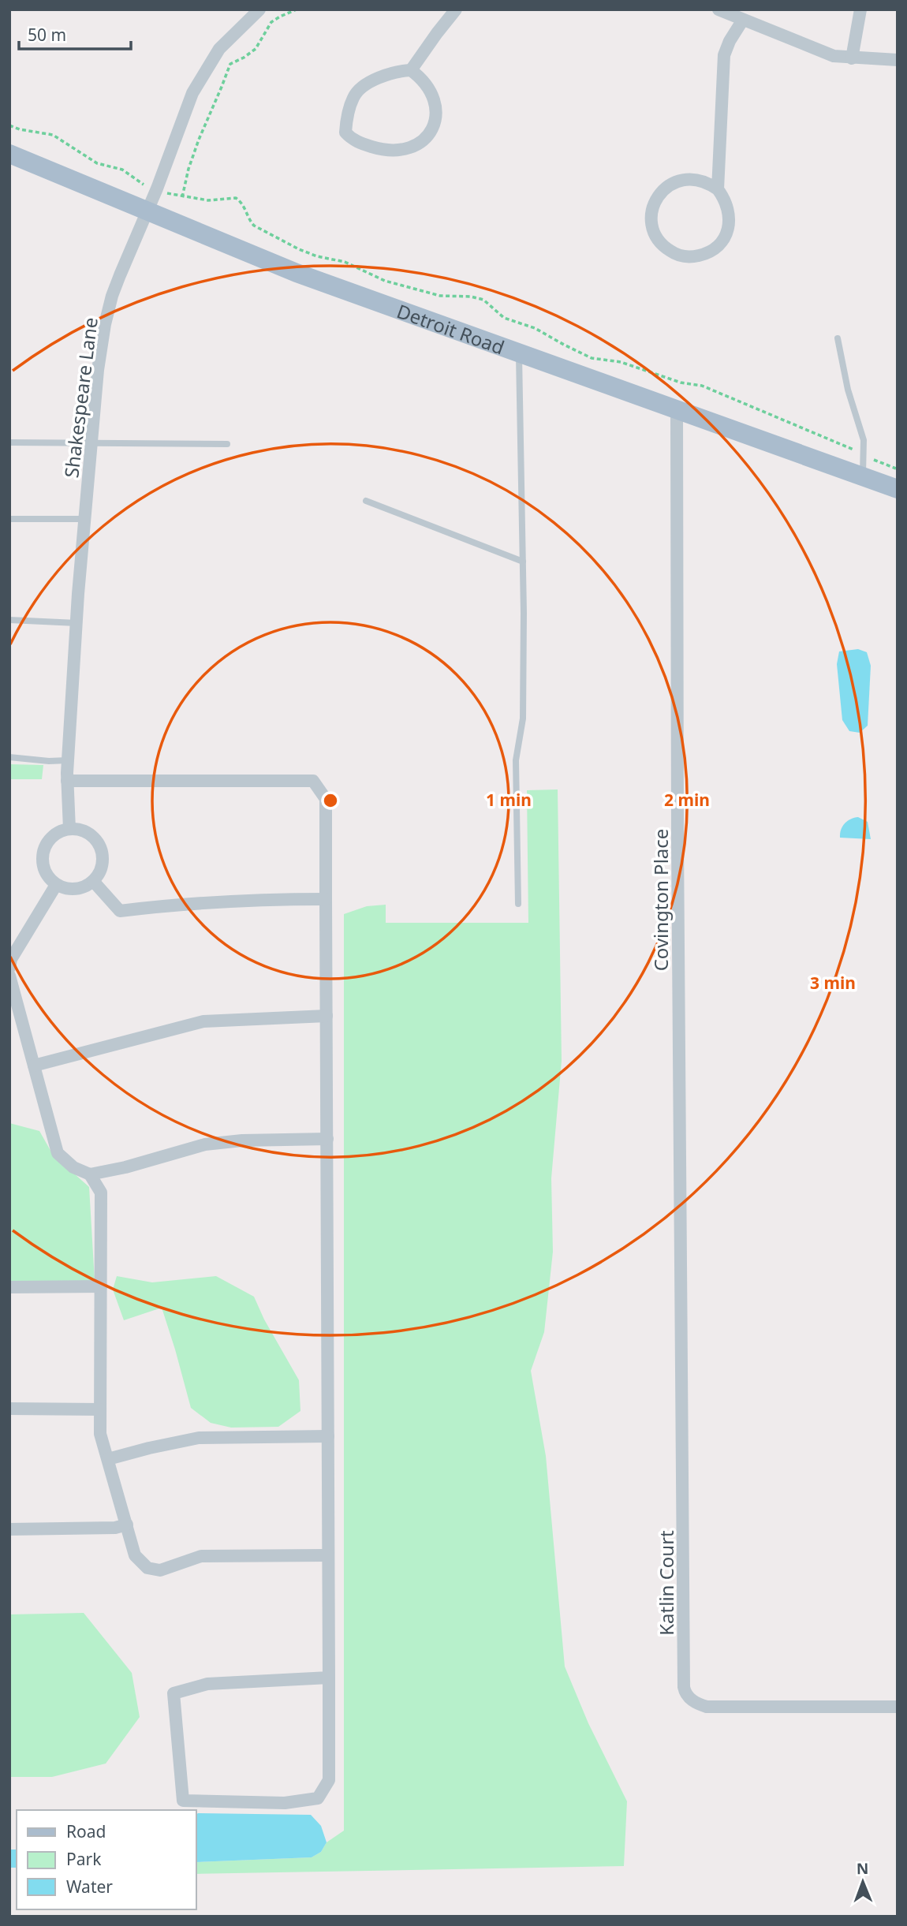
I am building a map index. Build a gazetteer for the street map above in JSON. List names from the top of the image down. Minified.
{"streets":{"main road":["Detroit Road"],"street":["Shakespeare Lane","Covington Place","Katlin Court"]},"crossings":[["Detroit Road","Shakespeare Lane"],["Detroit Road","Covington Place"],["Covington Place","Katlin Court"]],"legend":["Road","Park","Water"],"scale_bar":"50 m","north":"top","rings":["1 min","2 min","3 min"]}
